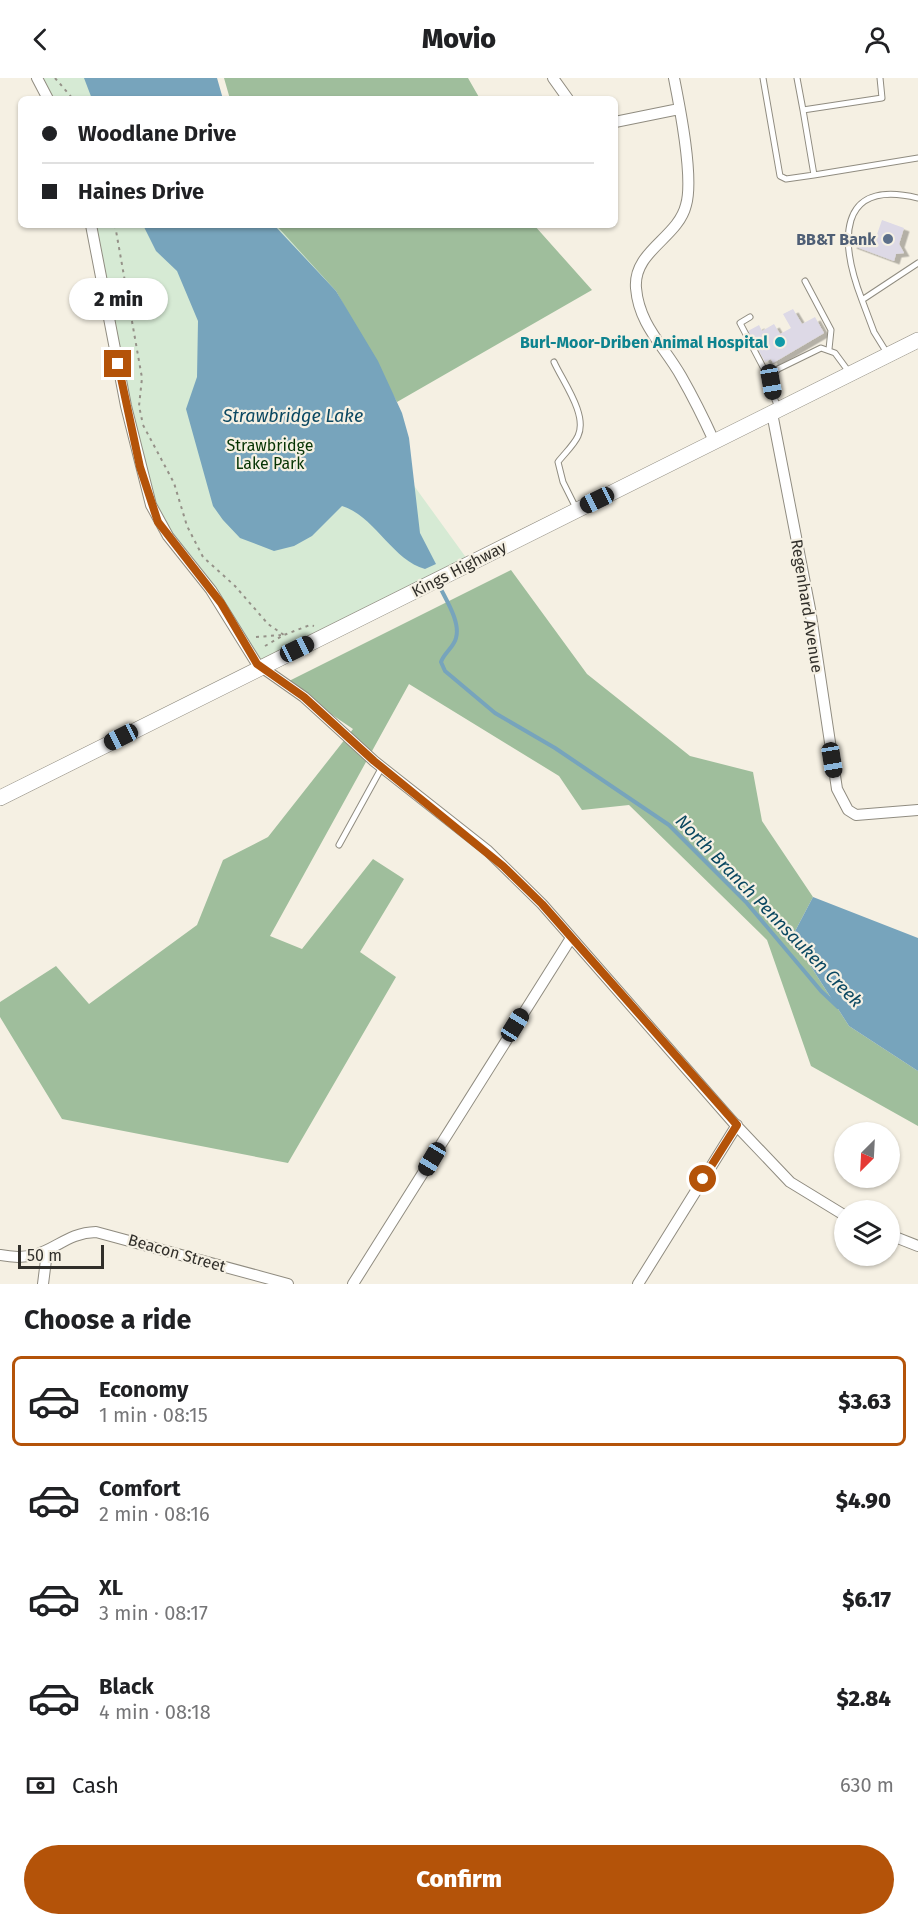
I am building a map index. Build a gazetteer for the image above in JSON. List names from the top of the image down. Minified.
{"streets":{"main road":["Kings Highway"],"street":["Regenhard Avenue","Beacon Street"]},"crossings":[["Kings Highway","Regenhard Avenue"]],"water":["Strawbridge Lake","North Branch Pennsauken Creek"],"parks":["Strawbridge Lake Park"],"places":["BB&T Bank","Burl-Moor-Driben Animal Hospital"],"scale_bar":"50 m","north":"bottom left","page":{"header":"Movio","banner":["Woodlane Drive","Haines Drive"],"bubble":"2 min","scale":"50 m","heading":"Choose a ride","list":[{"name":"Economy","note":"1 min · 08:15","value":"$3.63"},{"name":"Comfort","note":"2 min · 08:16","value":"$4.90"},{"name":"XL","note":"3 min · 08:17","value":"$6.17"},{"name":"Black","note":"4 min · 08:18","value":"$2.84"}],"pay":["Cash","630 m"],"buttons":"Confirm"}}
